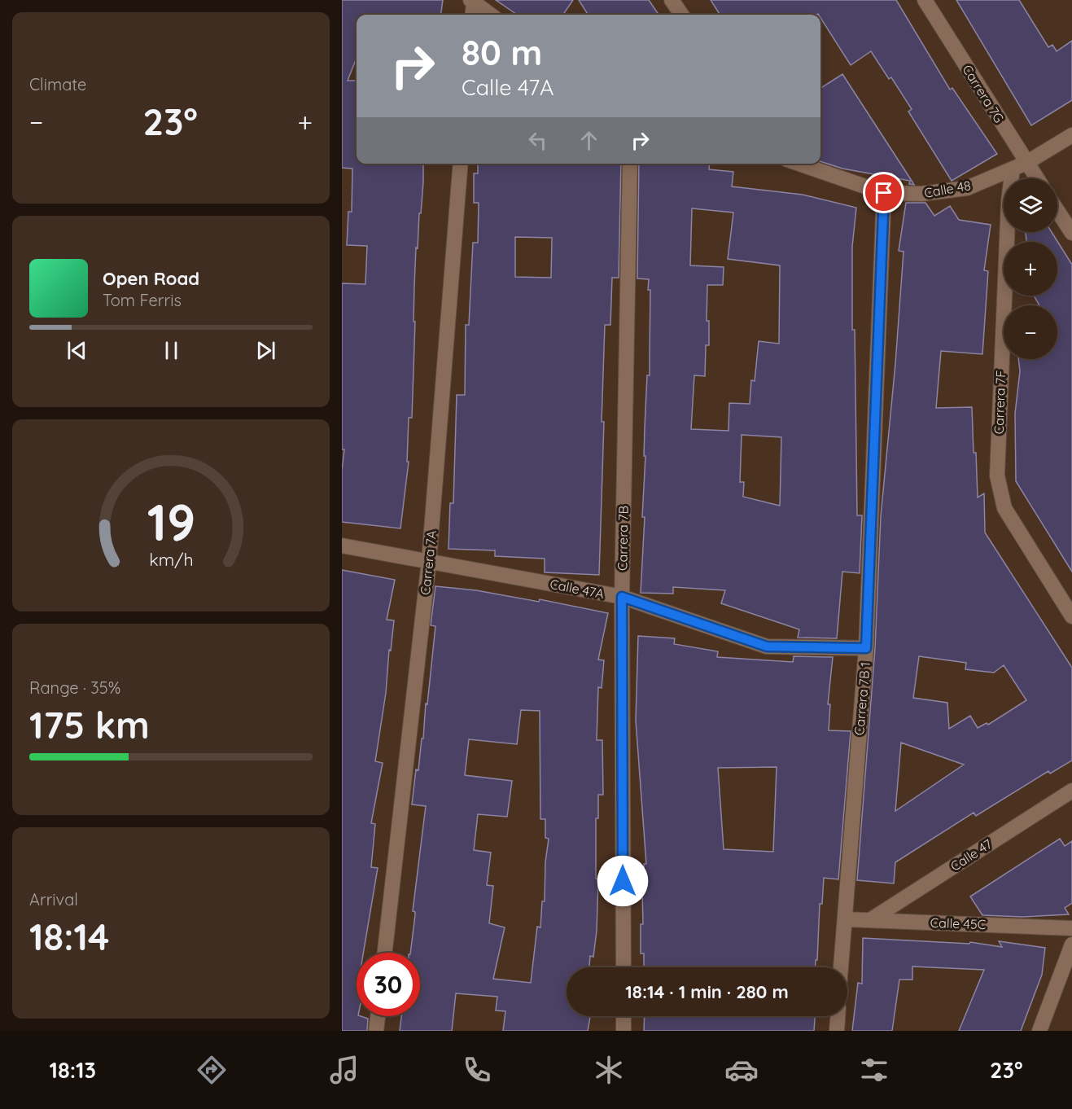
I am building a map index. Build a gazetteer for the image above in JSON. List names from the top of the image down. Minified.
{"streets":{"street":["Carrera 7G","Calle 48","Carrera 7F","Carrera 7B","Carrera 7A","Calle 47A","Carrera 7B 1","Calle 47","Calle 45C"]},"crossings":[["Carrera 7G","Calle 48"],["Calle 48","Carrera 7F"],["Calle 48","Carrera 7B 1"],["Carrera 7B","Calle 47A"],["Carrera 7A","Calle 47A"],["Calle 47A","Carrera 7B 1"],["Carrera 7B 1","Calle 45C"],["Calle 47","Calle 45C"]],"page":{"tile":["Climate",["Range · 35%","175 km"],["Arrival","18:14"]],"turn":["80 m","Calle 47A"],"heat":["−","23°","+"],"map_buttons":["+","−"],"song":["Open Road","Tom Ferris"],"limit":"30","trip":"18:14 · 1 min · 280 m","tabs":["18:13","23°"],"gauge":["19","km/h"]}}
